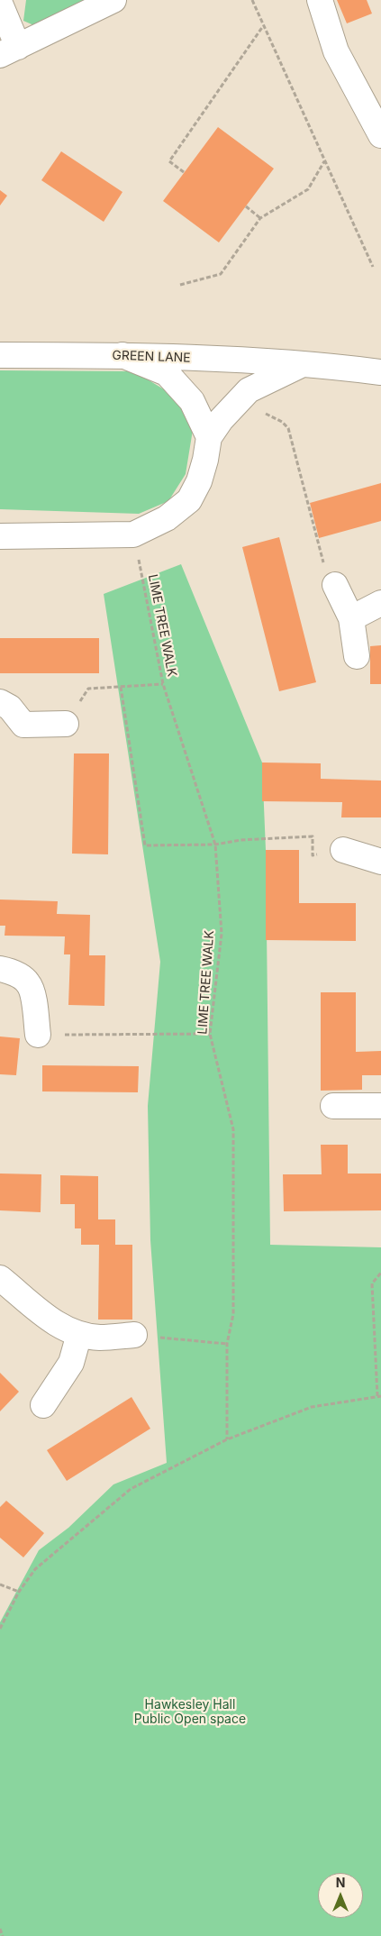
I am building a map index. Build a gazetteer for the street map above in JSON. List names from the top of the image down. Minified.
{"streets":{"main road":["GREEN LANE"],"path":["LIME TREE WALK"]},"parks":["Hawkesley Hall Public Open space"],"north":"top"}
